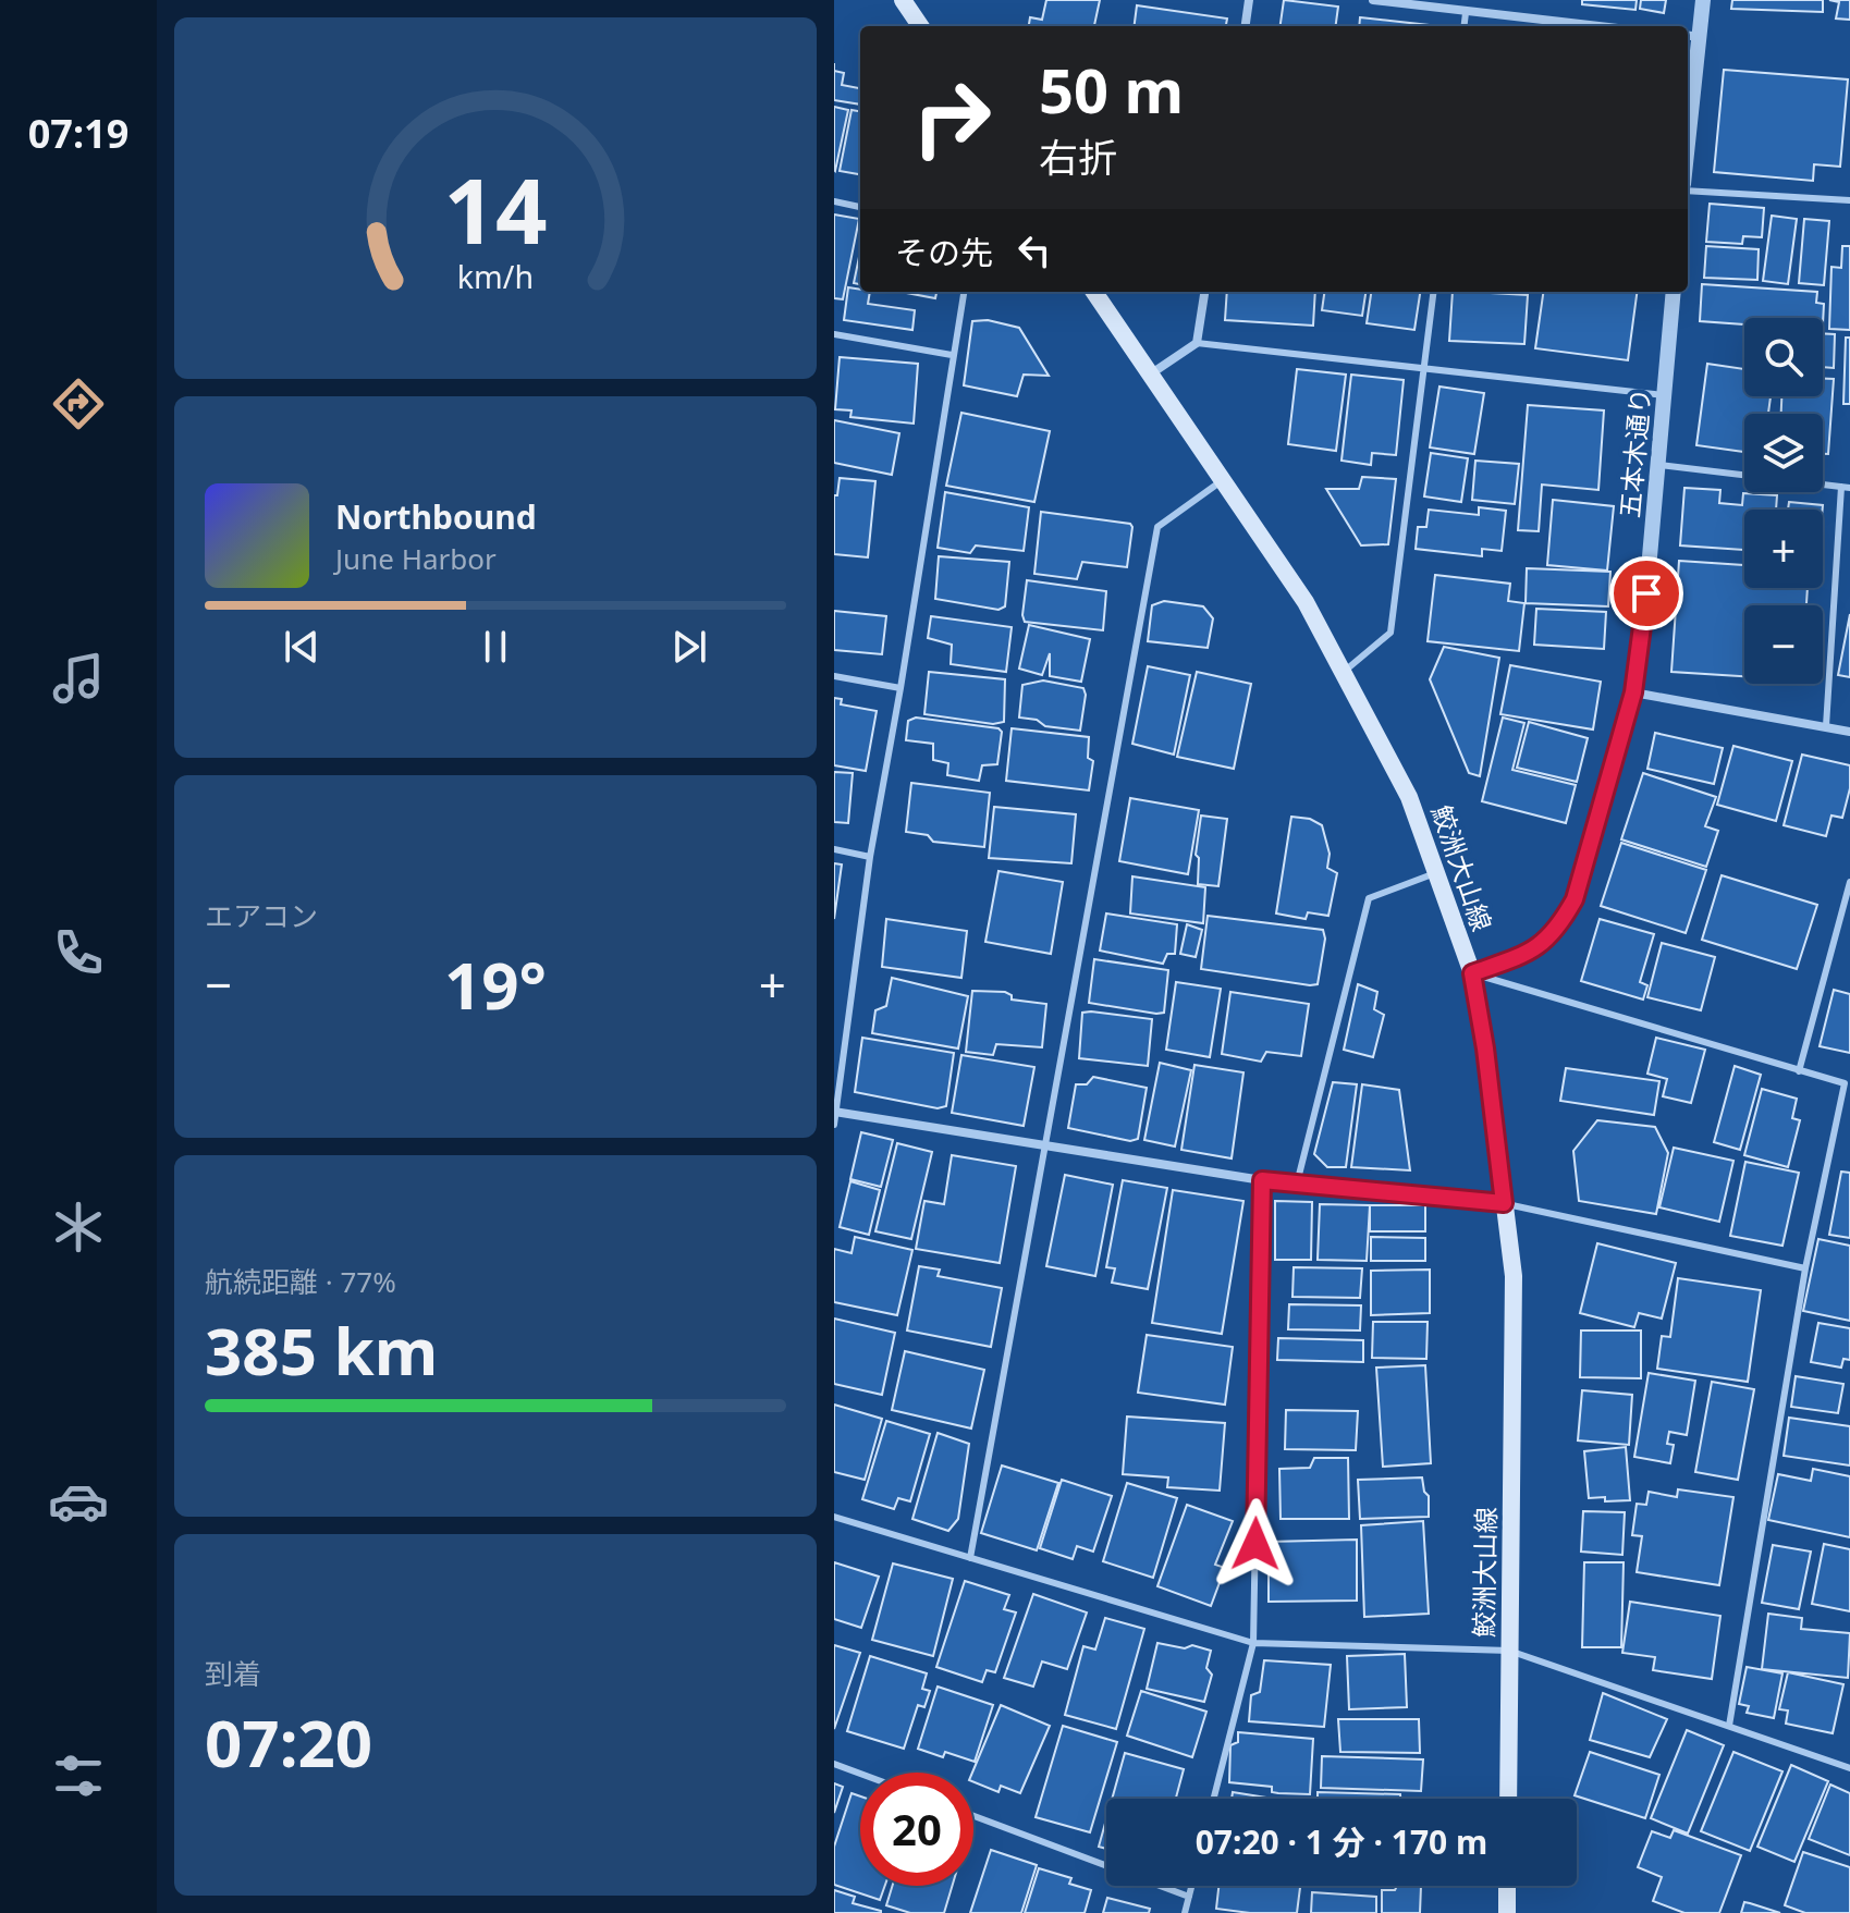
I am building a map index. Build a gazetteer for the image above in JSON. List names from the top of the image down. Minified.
{"streets":{"main road":["鮫洲大山線"],"street":["五本木通り"]},"crossings":[["五本木通り","鮫洲大山線"]],"page":{"tabs":"07:19","turn":["50 m","右折"],"then":"その先","map_buttons":["+","−"],"song":["Northbound","June Harbor"],"tile":["エアコン",["航続距離 · 77%","385 km"],["到着","07:20"]],"heat":["−","19°","+"],"limit":"20","trip":"07:20 · 1 分 · 170 m","gauge":["14","km/h"]}}
